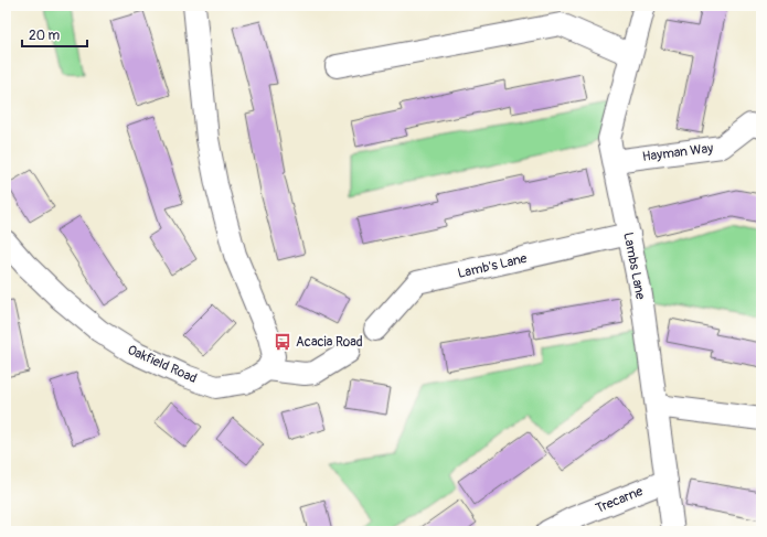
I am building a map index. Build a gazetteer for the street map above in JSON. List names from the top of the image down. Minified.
{"streets":{"street":["Hayman Way","Lamb's Lane","Lambs Lane","Oakfield Road","Trecarne"]},"crossings":[["Hayman Way","Lambs Lane"],["Lamb's Lane","Lambs Lane"],["Lambs Lane","Trecarne"]],"places":{"bus stop":["Acacia Road"]},"scale_bar":"20 m"}
